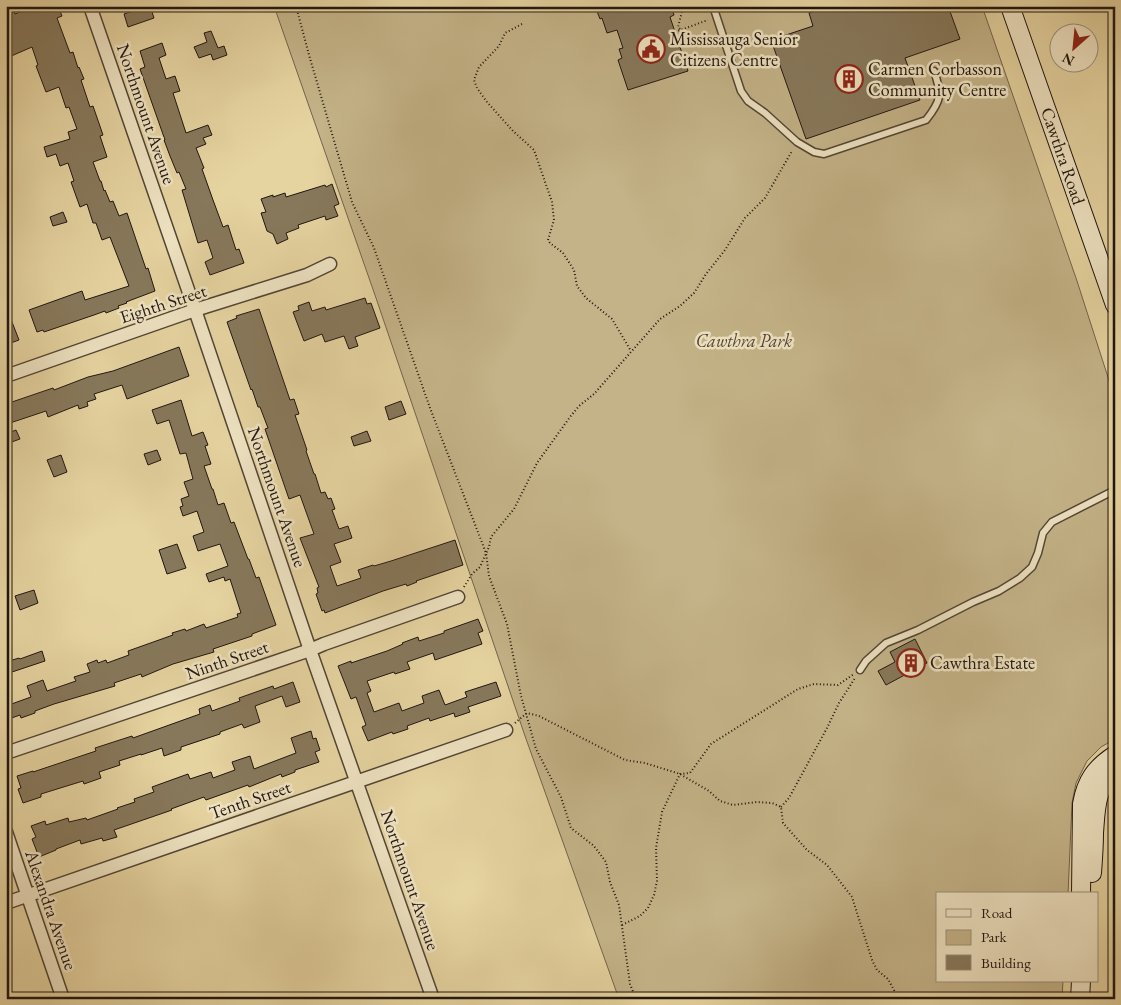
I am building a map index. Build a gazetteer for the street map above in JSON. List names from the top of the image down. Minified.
{"streets":{"main road":["Cawthra Road"],"street":["Northmount Avenue","Eighth Street","Ninth Street","Tenth Street","Alexandra Avenue"]},"crossings":[["Northmount Avenue","Eighth Street"],["Northmount Avenue","Ninth Street"],["Northmount Avenue","Tenth Street"],["Tenth Street","Alexandra Avenue"]],"parks":["Cawthra Park"],"places":{"public building":["Mississauga Senior Citizens Centre"],"building":["Carmen Corbasson Community Centre","Cawthra Estate"]},"legend":["Road","Park","Building"],"north":"bottom left"}
